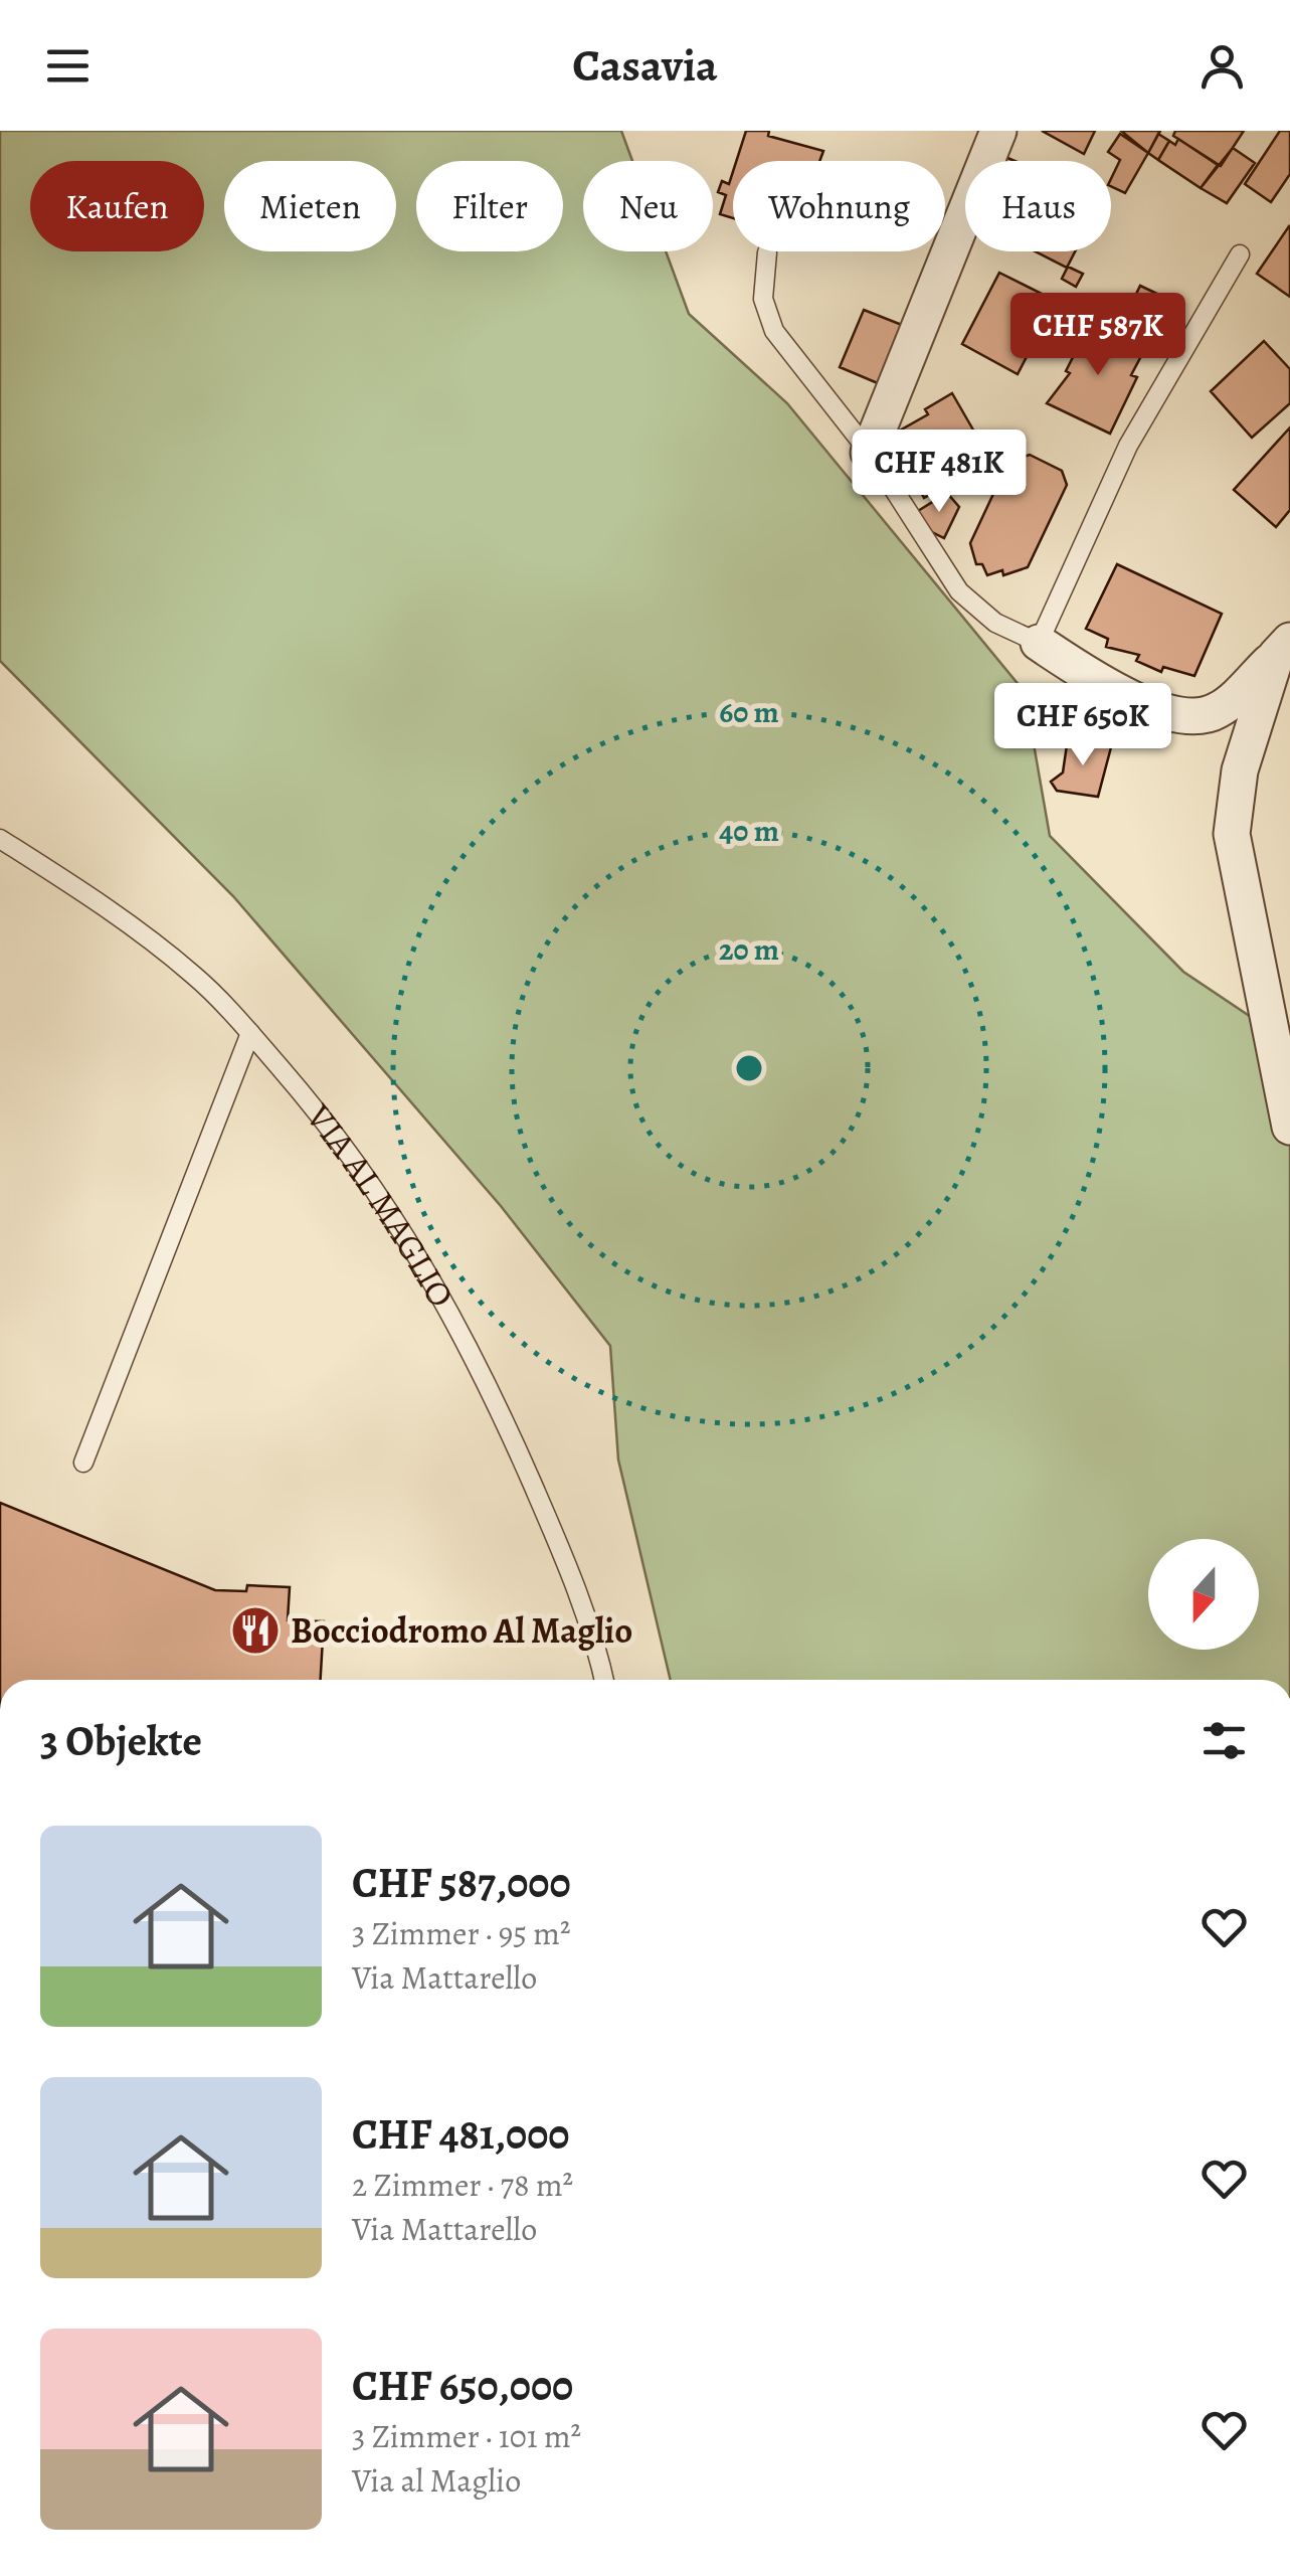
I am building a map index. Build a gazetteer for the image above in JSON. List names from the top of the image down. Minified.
{"streets":{"lane":["VIA AL MAGLIO"]},"places":{"restaurant":["Bocciodromo Al Maglio"]},"north":"bottom","page":{"header":"Casavia","chip":["Kaufen","Mieten","Filter","Neu","Wohnung","Haus"],"price":["CHF 587K","CHF 481K","CHF 650K"],"heading":"3 Objekte","list":[{"name":"CHF 587,000","note":"3 Zimmer · 95 m² · Via Mattarello"},{"name":"CHF 481,000","note":"2 Zimmer · 78 m² · Via Mattarello"},{"name":"CHF 650,000","note":"3 Zimmer · 101 m² · Via al Maglio"}]},"rings":["60 m","40 m","20 m"]}
